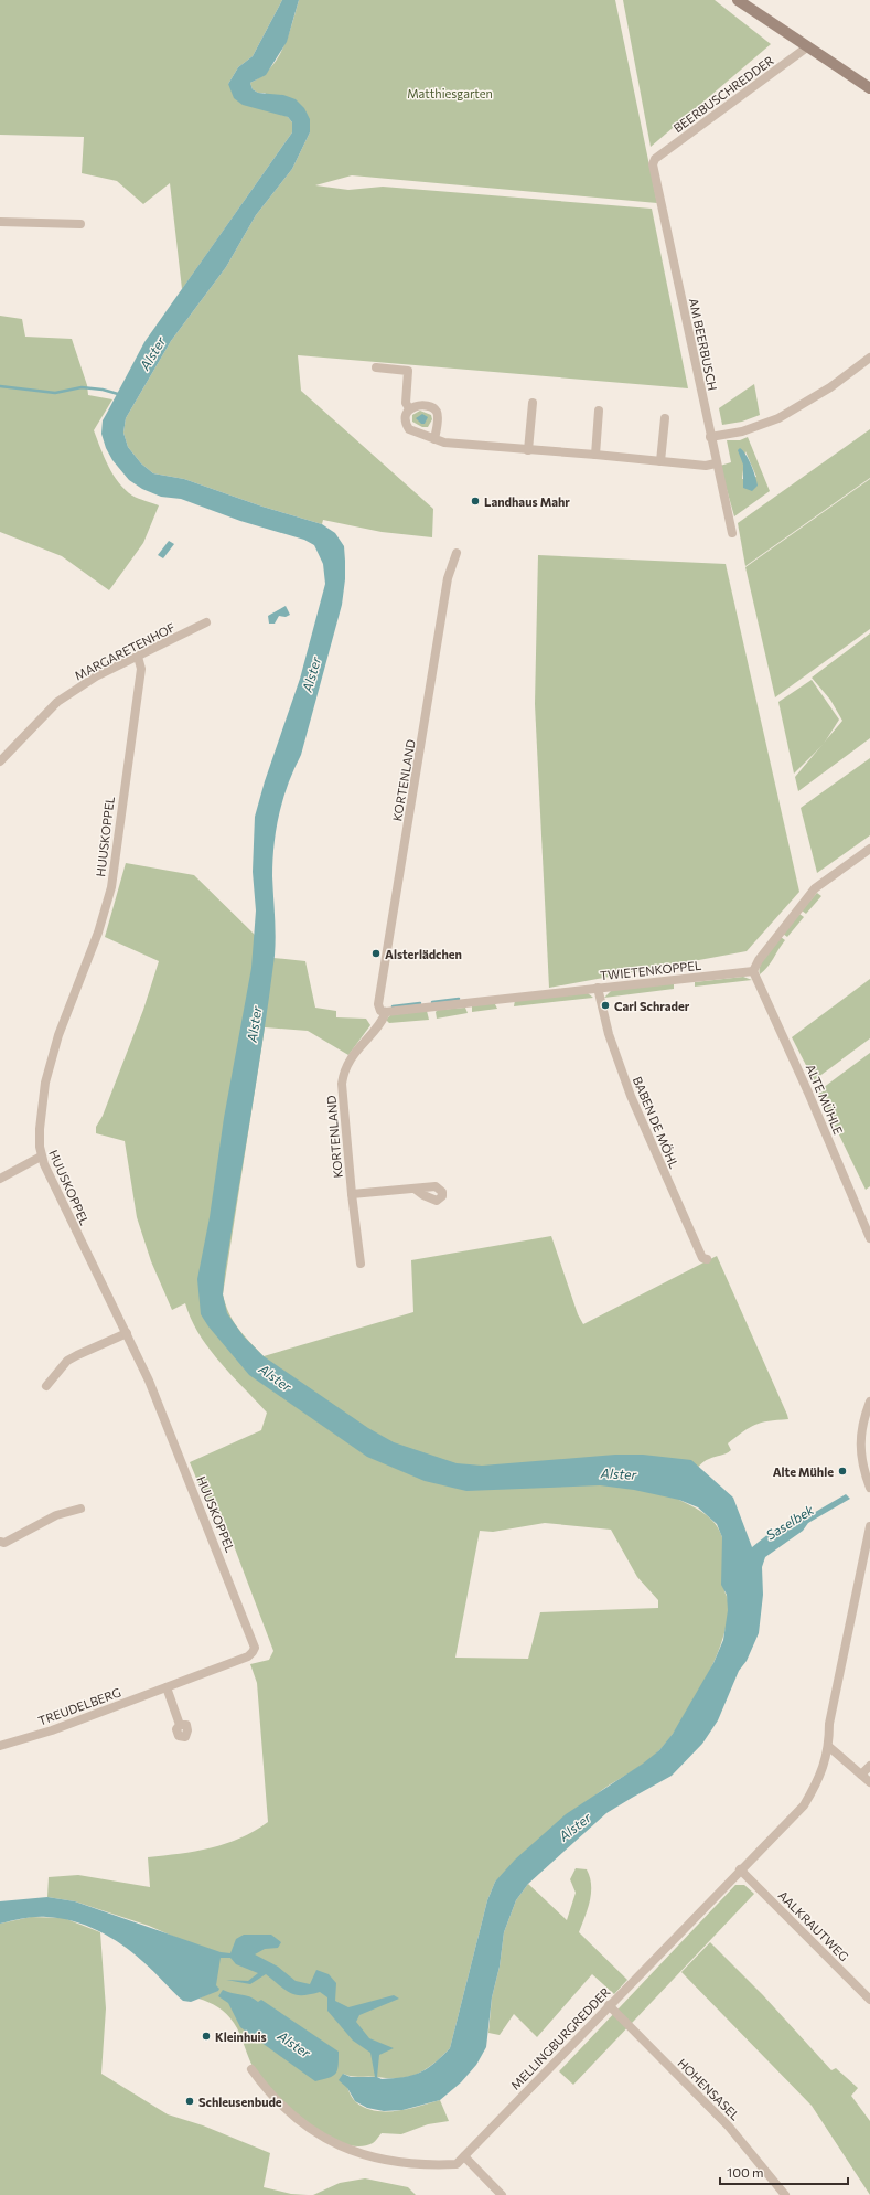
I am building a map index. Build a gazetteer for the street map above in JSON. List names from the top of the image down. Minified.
{"streets":{"street":["BEERBUSCHREDDER","AM BEERBUSCH","MARGARETENHOF","KORTENLAND","HUUSKOPPEL","TWIETENKOPPEL","ALTE MÜHLE","BABEN DE MÖHL","TREUDELBERG","AALKRAUTWEG","MELLINGBURGREDDER","HOHENSASEL"]},"crossings":[["BEERBUSCHREDDER","AM BEERBUSCH"],["MARGARETENHOF","HUUSKOPPEL"],["KORTENLAND","TWIETENKOPPEL"],["HUUSKOPPEL","TREUDELBERG"],["TWIETENKOPPEL","ALTE MÜHLE"],["TWIETENKOPPEL","BABEN DE MÖHL"],["AALKRAUTWEG","MELLINGBURGREDDER"],["MELLINGBURGREDDER","HOHENSASEL"]],"water":["Alster","Saselbek"],"parks":["Matthiesgarten"],"places":["Landhaus Mahr","Alsterlädchen","Carl Schrader","Alte Mühle","Kleinhuis","Schleusenbude"],"scale_bar":"100 m"}
